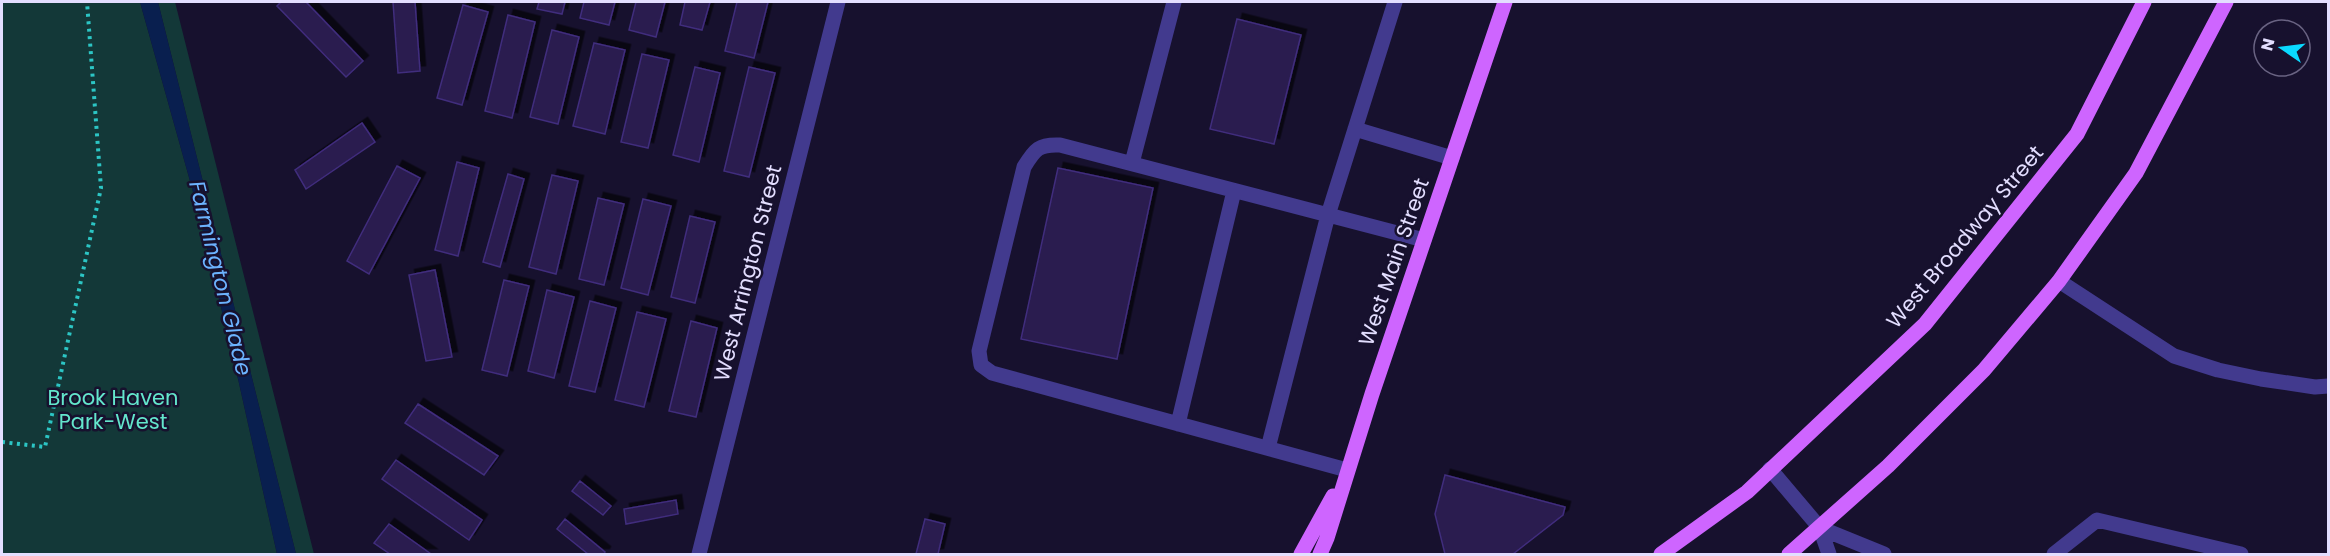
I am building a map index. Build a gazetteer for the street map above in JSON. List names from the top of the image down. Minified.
{"streets":{"main road":["West Broadway Street","West Main Street"],"street":["West Arrington Street"]},"water":["Farmington Glade"],"parks":["Brook Haven Park-West"],"north":"left"}
